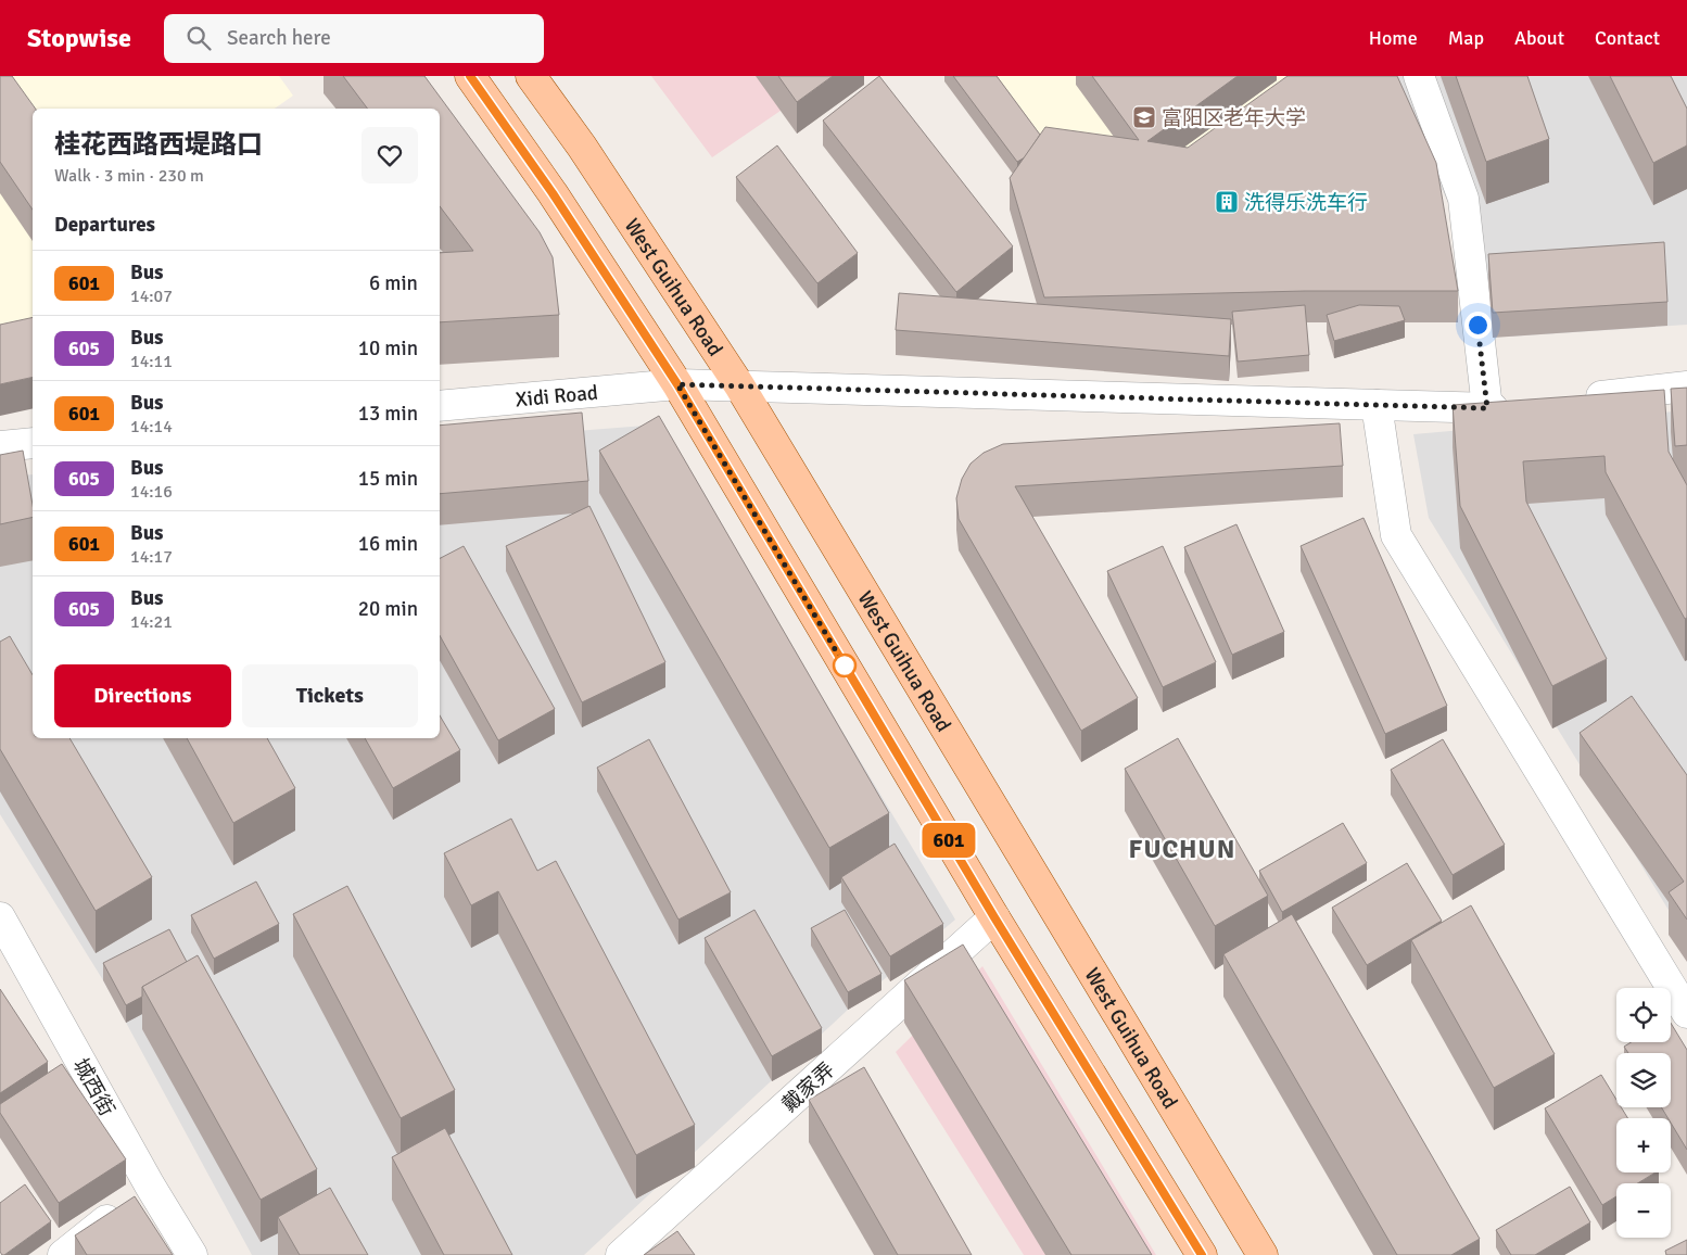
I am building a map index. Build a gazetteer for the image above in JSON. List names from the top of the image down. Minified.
{"streets":{"main road":["West Guihua Road"],"street":["Xidi Road","城西街","戴家弄"]},"crossings":[["West Guihua Road","Xidi Road"]],"districts":["FUCHUN"],"places":{"school or university":["富阳区老年大学"],"building":["洗得乐洗车行"]},"lines":["bus line 601"],"page":{"header":"Stopwise","search":"Search here","nav":["Home","Map","About","Contact"],"on_map":"601","heading":[["桂花西路西堤路口","Walk · 3 min · 230 m"],"Departures"],"list":[{"mark":"601","name":"Bus","note":"14:07","value":"6 min"},{"mark":"605","name":"Bus","note":"14:11","value":"10 min"},{"mark":"601","name":"Bus","note":"14:14","value":"13 min"},{"mark":"605","name":"Bus","note":"14:16","value":"15 min"},{"mark":"601","name":"Bus","note":"14:17","value":"16 min"},{"mark":"605","name":"Bus","note":"14:21","value":"20 min"}],"buttons":["Directions","Tickets"],"map_buttons":["+","−"]}}
